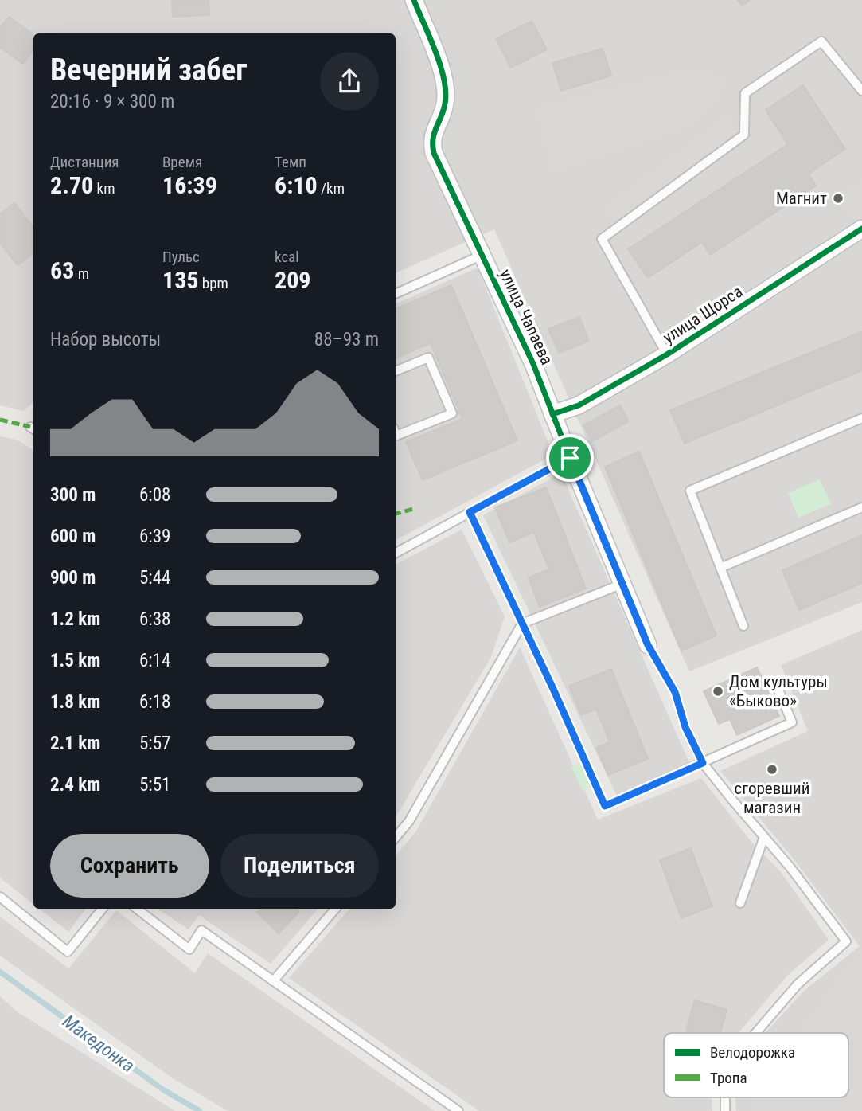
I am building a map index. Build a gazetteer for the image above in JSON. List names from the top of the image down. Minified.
{"streets":{"street":["улица Щорса","улица Чапаева"]},"crossings":[["улица Щорса","улица Чапаева"]],"water":["Македонка"],"places":["Магнит","Дом культуры «Быково»","сгоревший магазин"],"legend":["Велодорожка","Тропа"],"page":{"heading":["Вечерний забег","20:16 · 9 × 300 m"],"stats":[["Дистанция","2.70 km"],["Время","16:39"],["Темп","6:10 /km"],["63 m"],["Пульс","135 bpm"],["kcal","209"]],"chart":["Набор высоты","88–93 m"],"list":[{"name":"300 m","note":"6:08"},{"name":"600 m","note":"6:39"},{"name":"900 m","note":"5:44"},{"name":"1.2 km","note":"6:38"},{"name":"1.5 km","note":"6:14"},{"name":"1.8 km","note":"6:18"},{"name":"2.1 km","note":"5:57"},{"name":"2.4 km","note":"5:51"}],"buttons":["Сохранить","Поделиться"]}}
